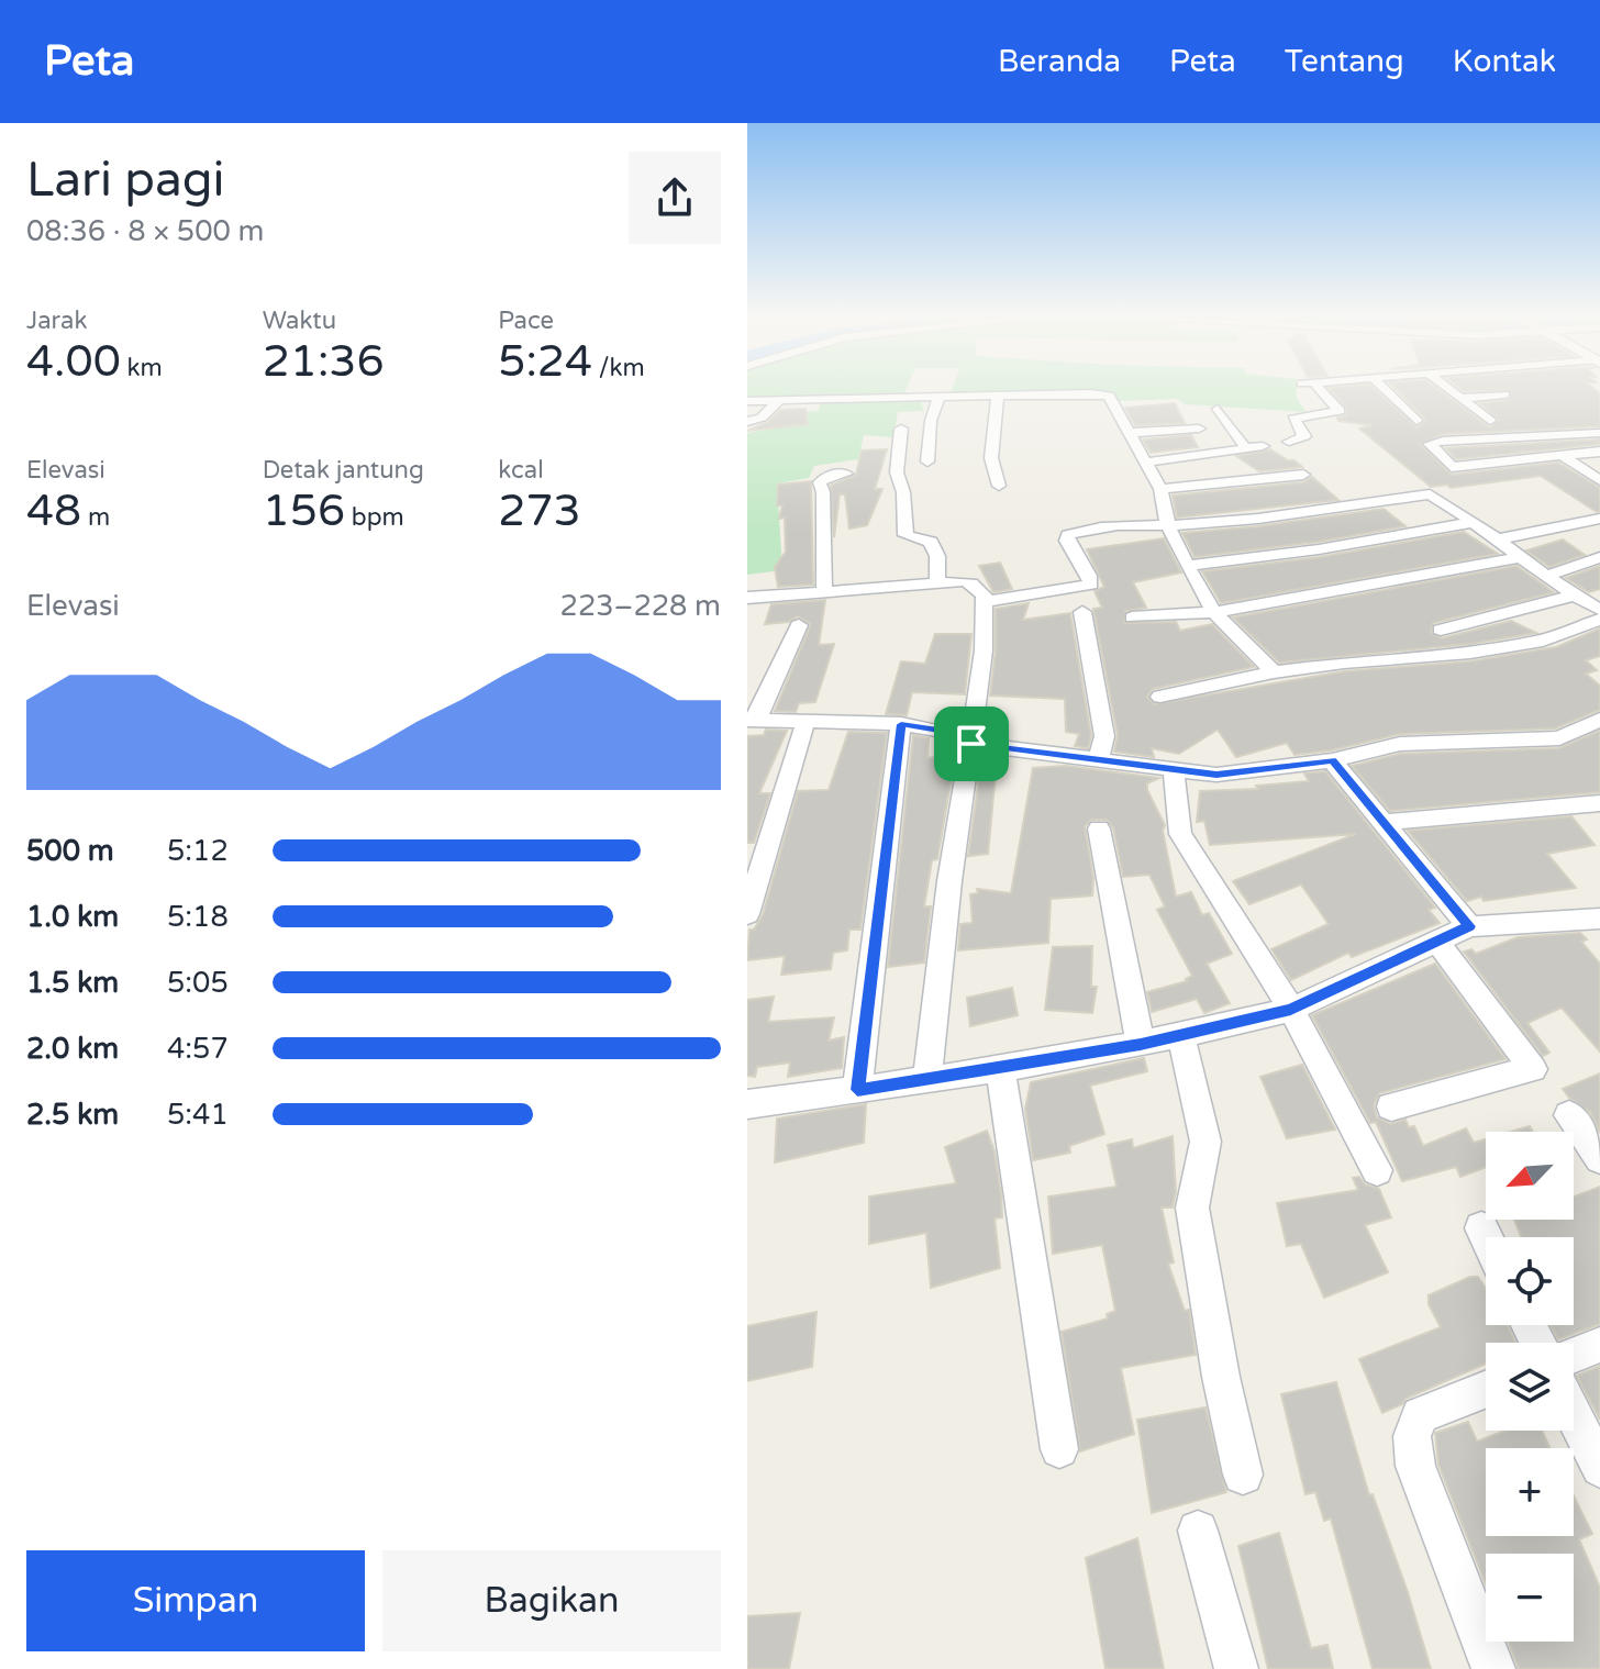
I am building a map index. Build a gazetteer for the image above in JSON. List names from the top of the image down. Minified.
{"north":"bottom left","page":{"header":"Peta","nav":["Beranda","Peta","Tentang","Kontak"],"heading":["Lari pagi","08:36 · 8 × 500 m"],"stats":[["Jarak","4.00 km"],["Waktu","21:36"],["Pace","5:24 /km"],["Elevasi","48 m"],["Detak jantung","156 bpm"],["kcal","273"]],"chart":["Elevasi","223–228 m"],"list":[{"name":"500 m","note":"5:12"},{"name":"1.0 km","note":"5:18"},{"name":"1.5 km","note":"5:05"},{"name":"2.0 km","note":"4:57"},{"name":"2.5 km","note":"5:41"}],"map_buttons":["+","−"],"buttons":["Simpan","Bagikan"]}}
